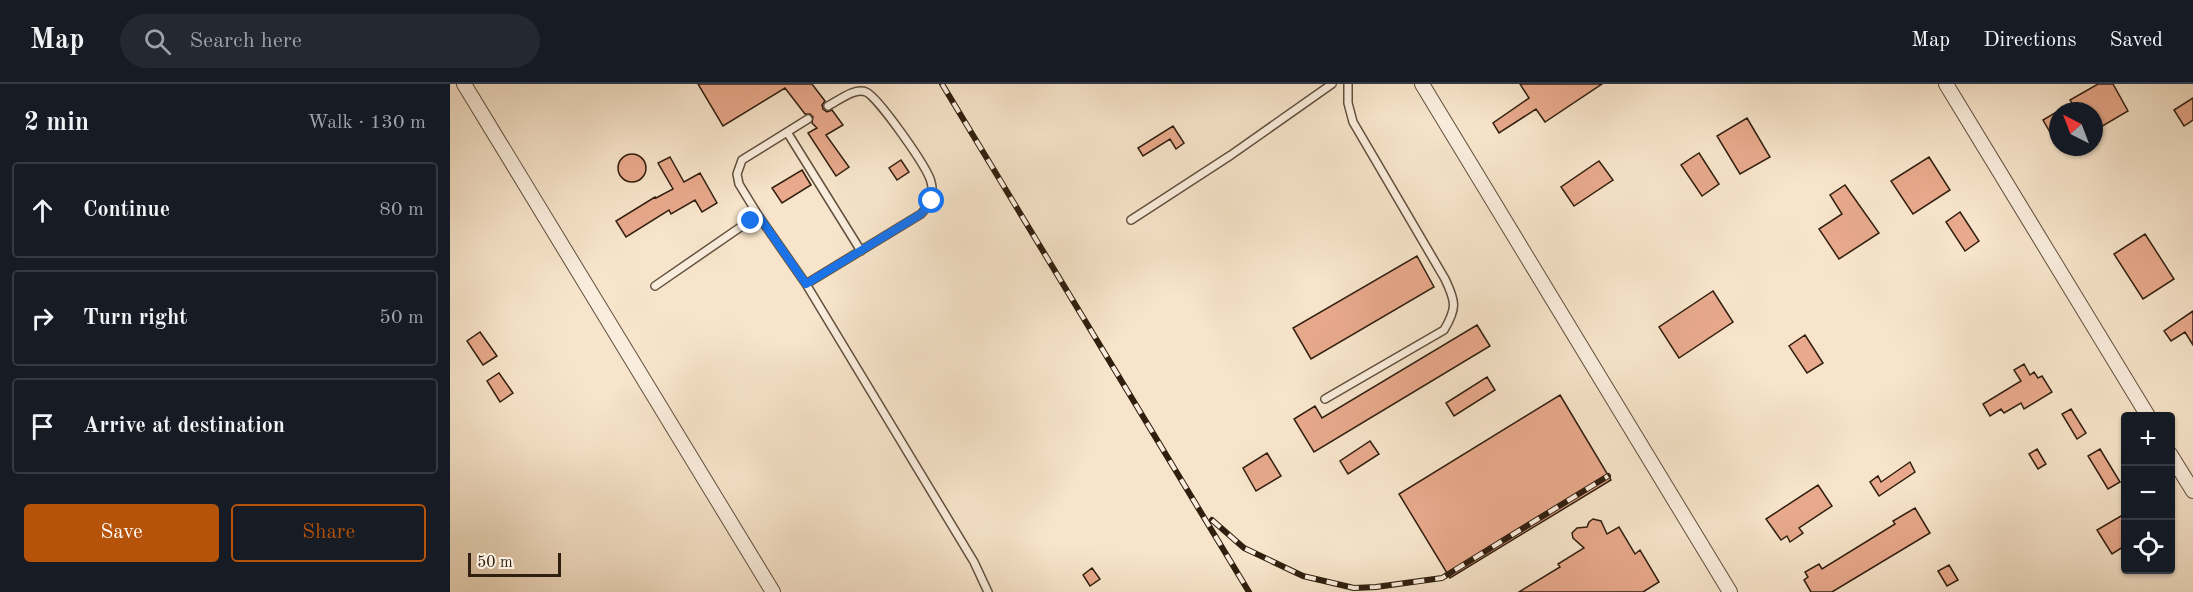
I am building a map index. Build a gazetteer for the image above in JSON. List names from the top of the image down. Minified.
{"scale_bar":"50 m","north":"top left","page":{"header":"Map","search":"Search here","nav":["Map","Directions","Saved"],"heading":["2 min","Walk · 130 m"],"list":[["Continue","80 m"],["Turn right","50 m"],"Arrive at destination"],"map_buttons":["+","−"],"buttons":["Save","Share"],"scale":"50 m"}}
